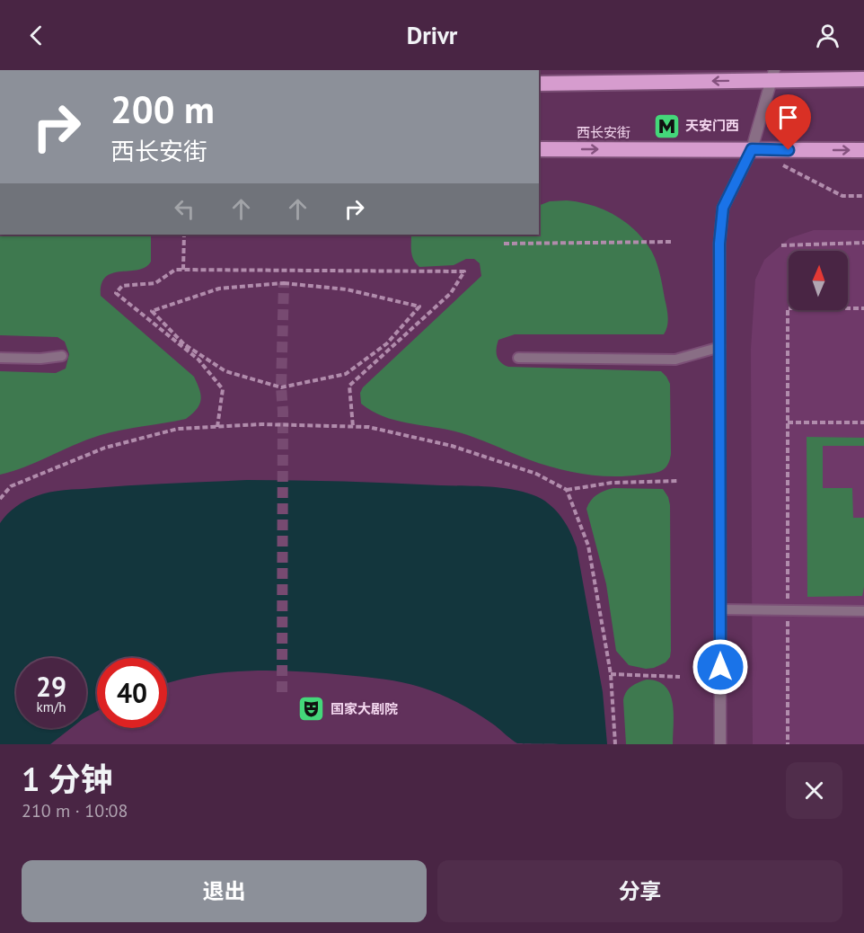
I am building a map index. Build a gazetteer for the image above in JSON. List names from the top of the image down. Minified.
{"streets":{"highway":["西长安街"]},"places":{"metro station":["天安门西"],"theatre":["国家大剧院"]},"north":"top","page":{"header":"Drivr","turn":["200 m","西长安街"],"speed":"29 km/h","limit":"40","heading":["1 分钟","210 m · 10:08"],"buttons":["退出","分享"]}}
